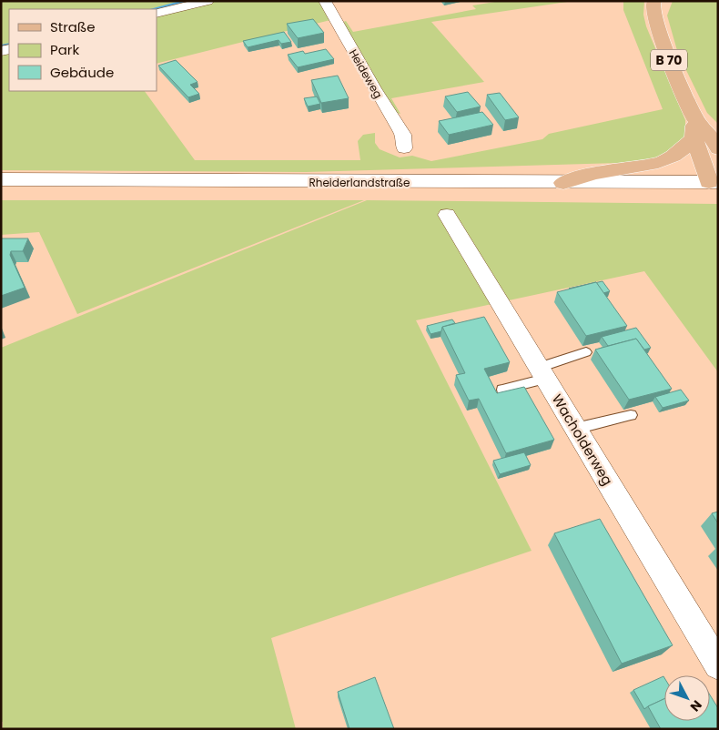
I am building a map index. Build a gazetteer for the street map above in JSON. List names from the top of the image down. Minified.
{"streets":{"main road":["B 70","Rheiderlandstraße"],"street":["Heideweg","Wacholderweg"]},"crossings":[["B 70","Rheiderlandstraße"]],"legend":["Straße","Park","Gebäude"],"north":"bottom right"}
